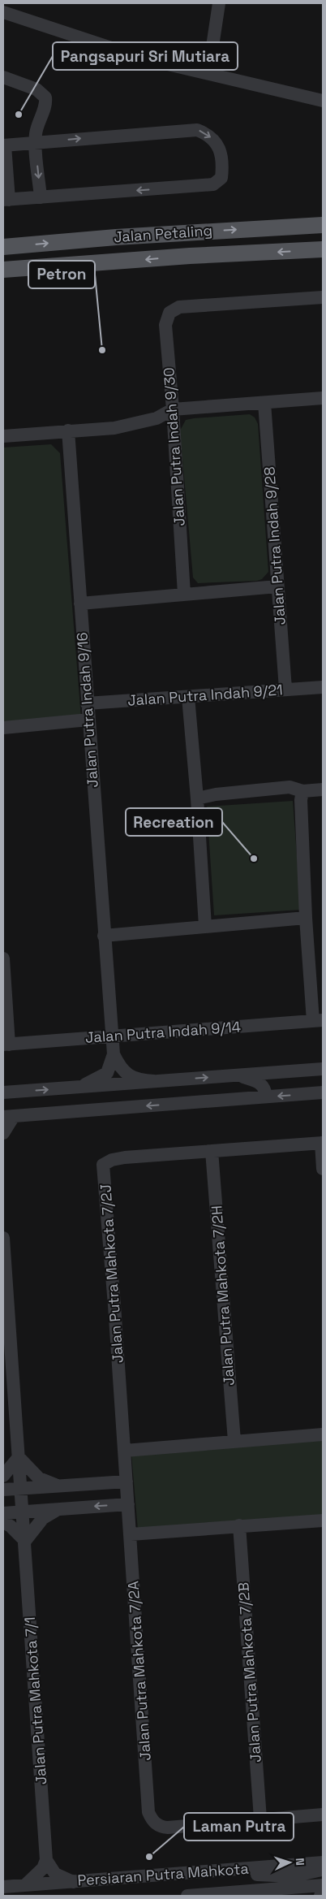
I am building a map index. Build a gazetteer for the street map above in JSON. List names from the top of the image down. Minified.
{"streets":{"main road":["Jalan Petaling"],"street":["Jalan Putra Indah 9/30","Jalan Putra Indah 9/28","Jalan Putra Indah 9/21","Jalan Putra Indah 9/16","Jalan Putra Indah 9/14","Jalan Putra Mahkota 7/2J","Jalan Putra Mahkota 7/2H","Jalan Putra Mahkota 7/2A","Jalan Putra Mahkota 7/2B","Jalan Putra Mahkota 7/1","Persiaran Putra Mahkota"]},"crossings":[["Jalan Putra Indah 9/28","Jalan Putra Indah 9/21"],["Jalan Putra Indah 9/21","Jalan Putra Indah 9/16"],["Jalan Putra Indah 9/16","Jalan Putra Indah 9/14"],["Jalan Putra Mahkota 7/2J","Jalan Putra Mahkota 7/2H"],["Jalan Putra Mahkota 7/2J","Jalan Putra Mahkota 7/2A"],["Jalan Putra Mahkota 7/2A","Jalan Putra Mahkota 7/2B"]],"places":["Pangsapuri Sri Mutiara","Petron","Recreation","Laman Putra"],"north":"right"}
